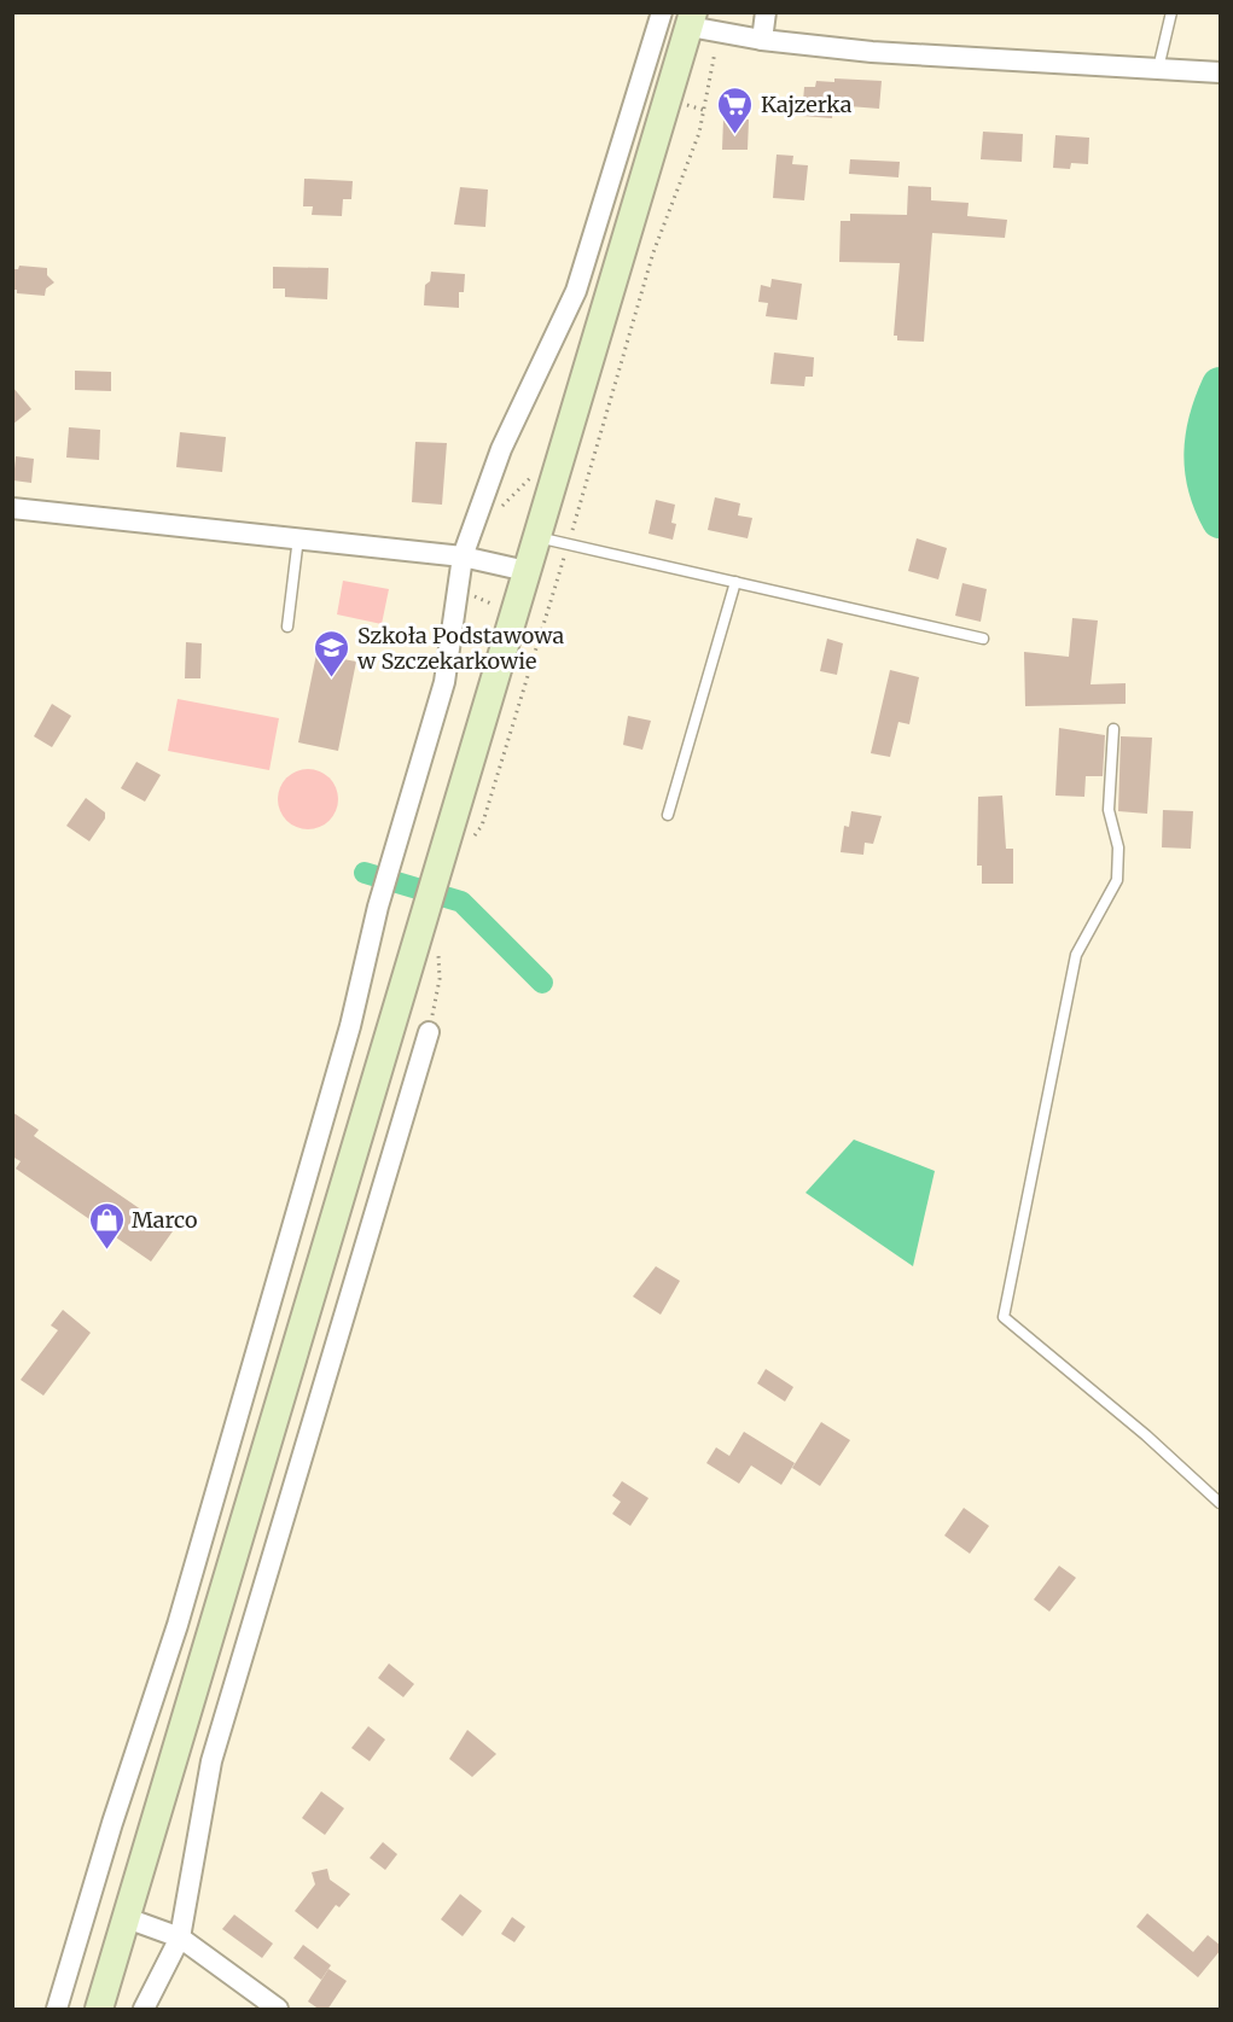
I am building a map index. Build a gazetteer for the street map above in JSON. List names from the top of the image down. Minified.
{"places":{"supermarket":["Kajzerka"],"school or university":["Szkoła Podstawowa w Szczekarkowie"],"shop":["Marco"]}}
